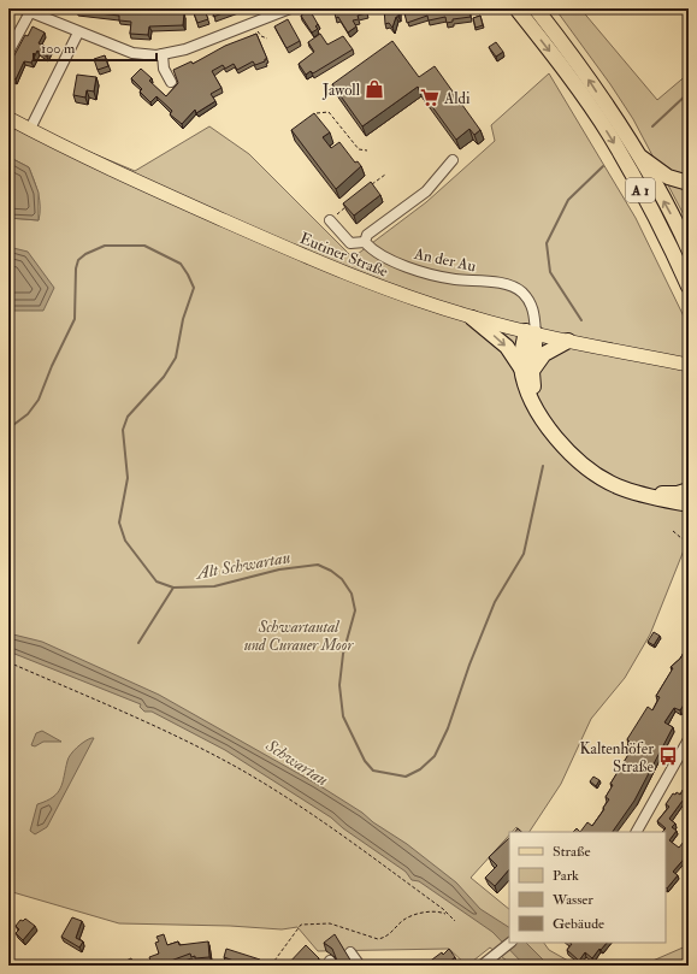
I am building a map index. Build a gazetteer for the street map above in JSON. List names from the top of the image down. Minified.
{"streets":{"highway":["A 1"],"main road":["Eutiner Straße"],"street":["An der Au"]},"crossings":[["Eutiner Straße","An der Au"]],"water":["Alt Schwartau","Schwartau"],"parks":["Schwartautal und Curauer Moor"],"places":{"shop":["Jawoll"],"supermarket":["Aldi"],"bus stop":["Kaltenhöfer Straße"]},"legend":["Straße","Park","Wasser","Gebäude"],"scale_bar":"100 m"}
